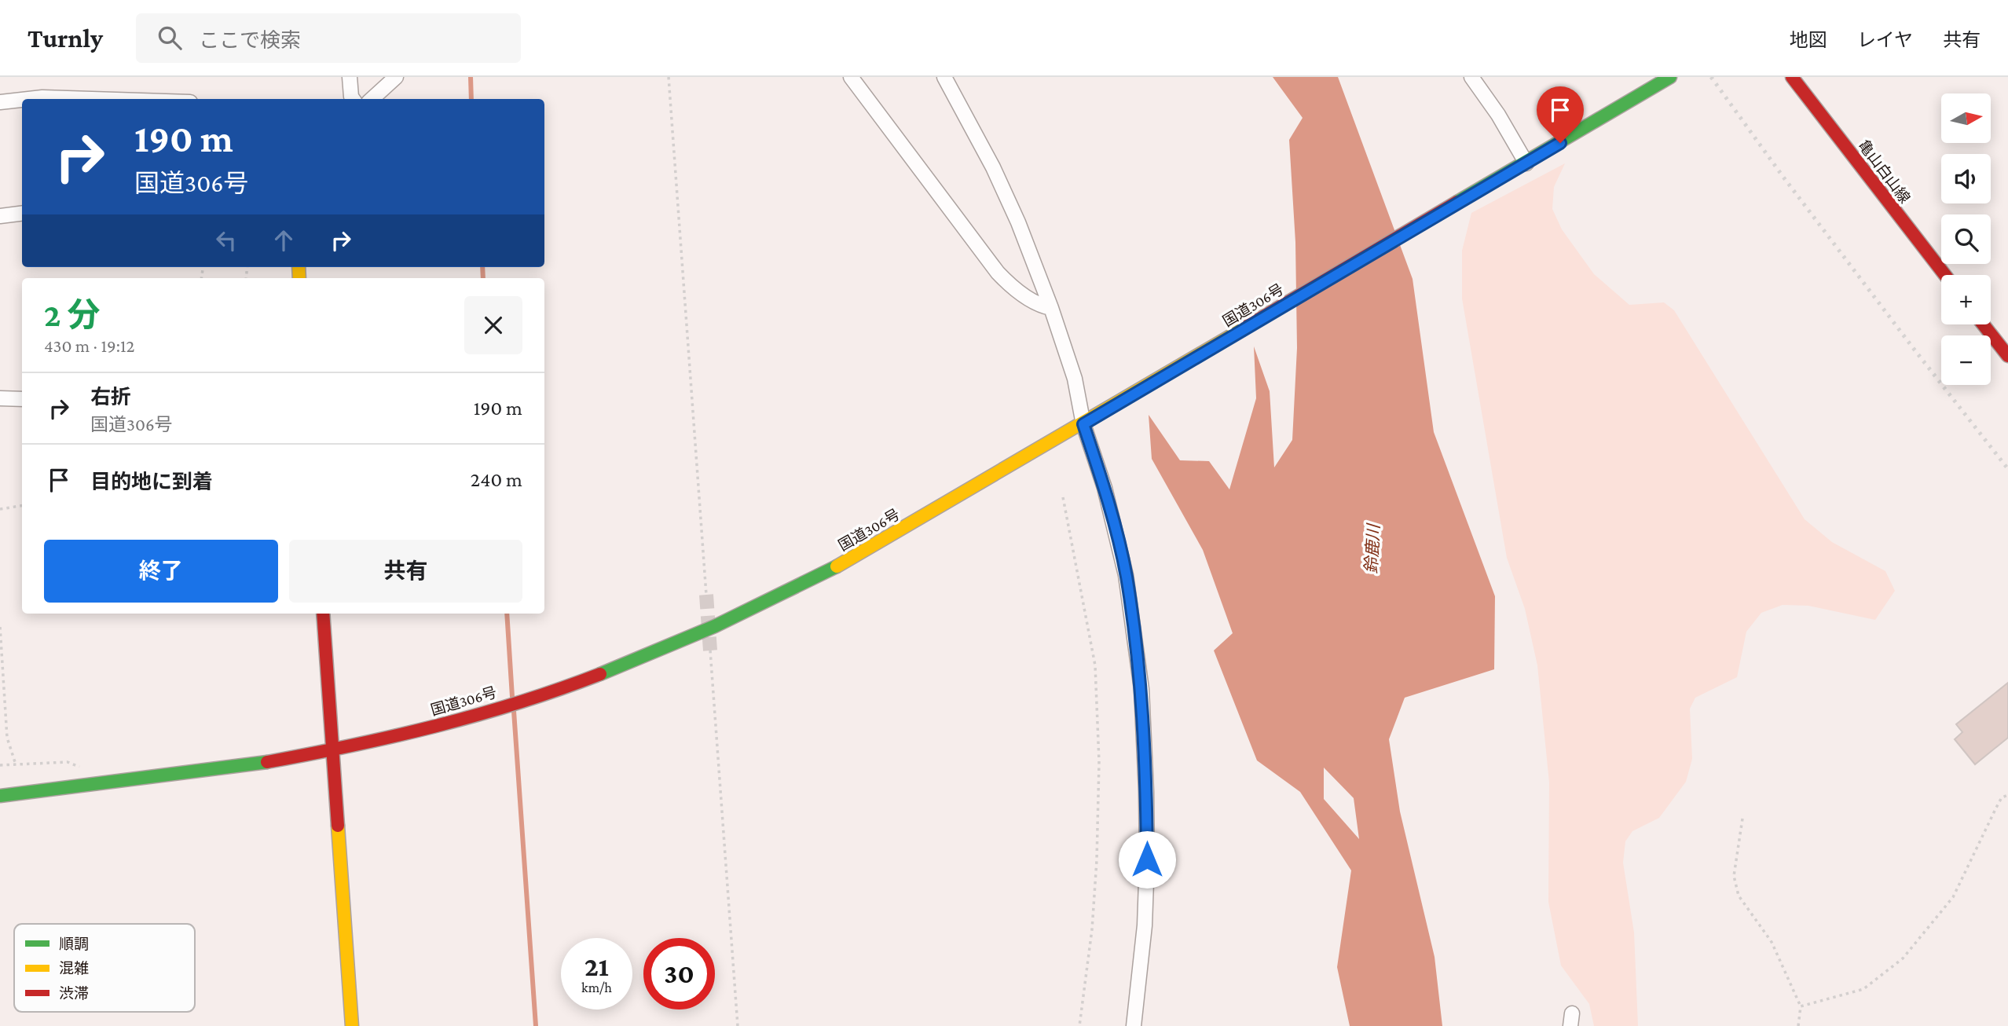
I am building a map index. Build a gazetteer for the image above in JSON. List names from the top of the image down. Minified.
{"streets":{"main road":["亀山白山線","国道306号"]},"water":["鈴鹿川"],"legend":["順調","混雑","渋滞"],"north":"right","page":{"header":"Turnly","search":"ここで検索","nav":["地図","レイヤ","共有"],"map_buttons":["+","−"],"turn":["190 m","国道306号"],"heading":["2 分","430 m · 19:12"],"list":[{"name":"右折","note":"国道306号","value":"190 m"},{"name":"目的地に到着","value":"240 m"}],"buttons":["終了","共有"],"speed":"21 km/h","limit":"30"}}
